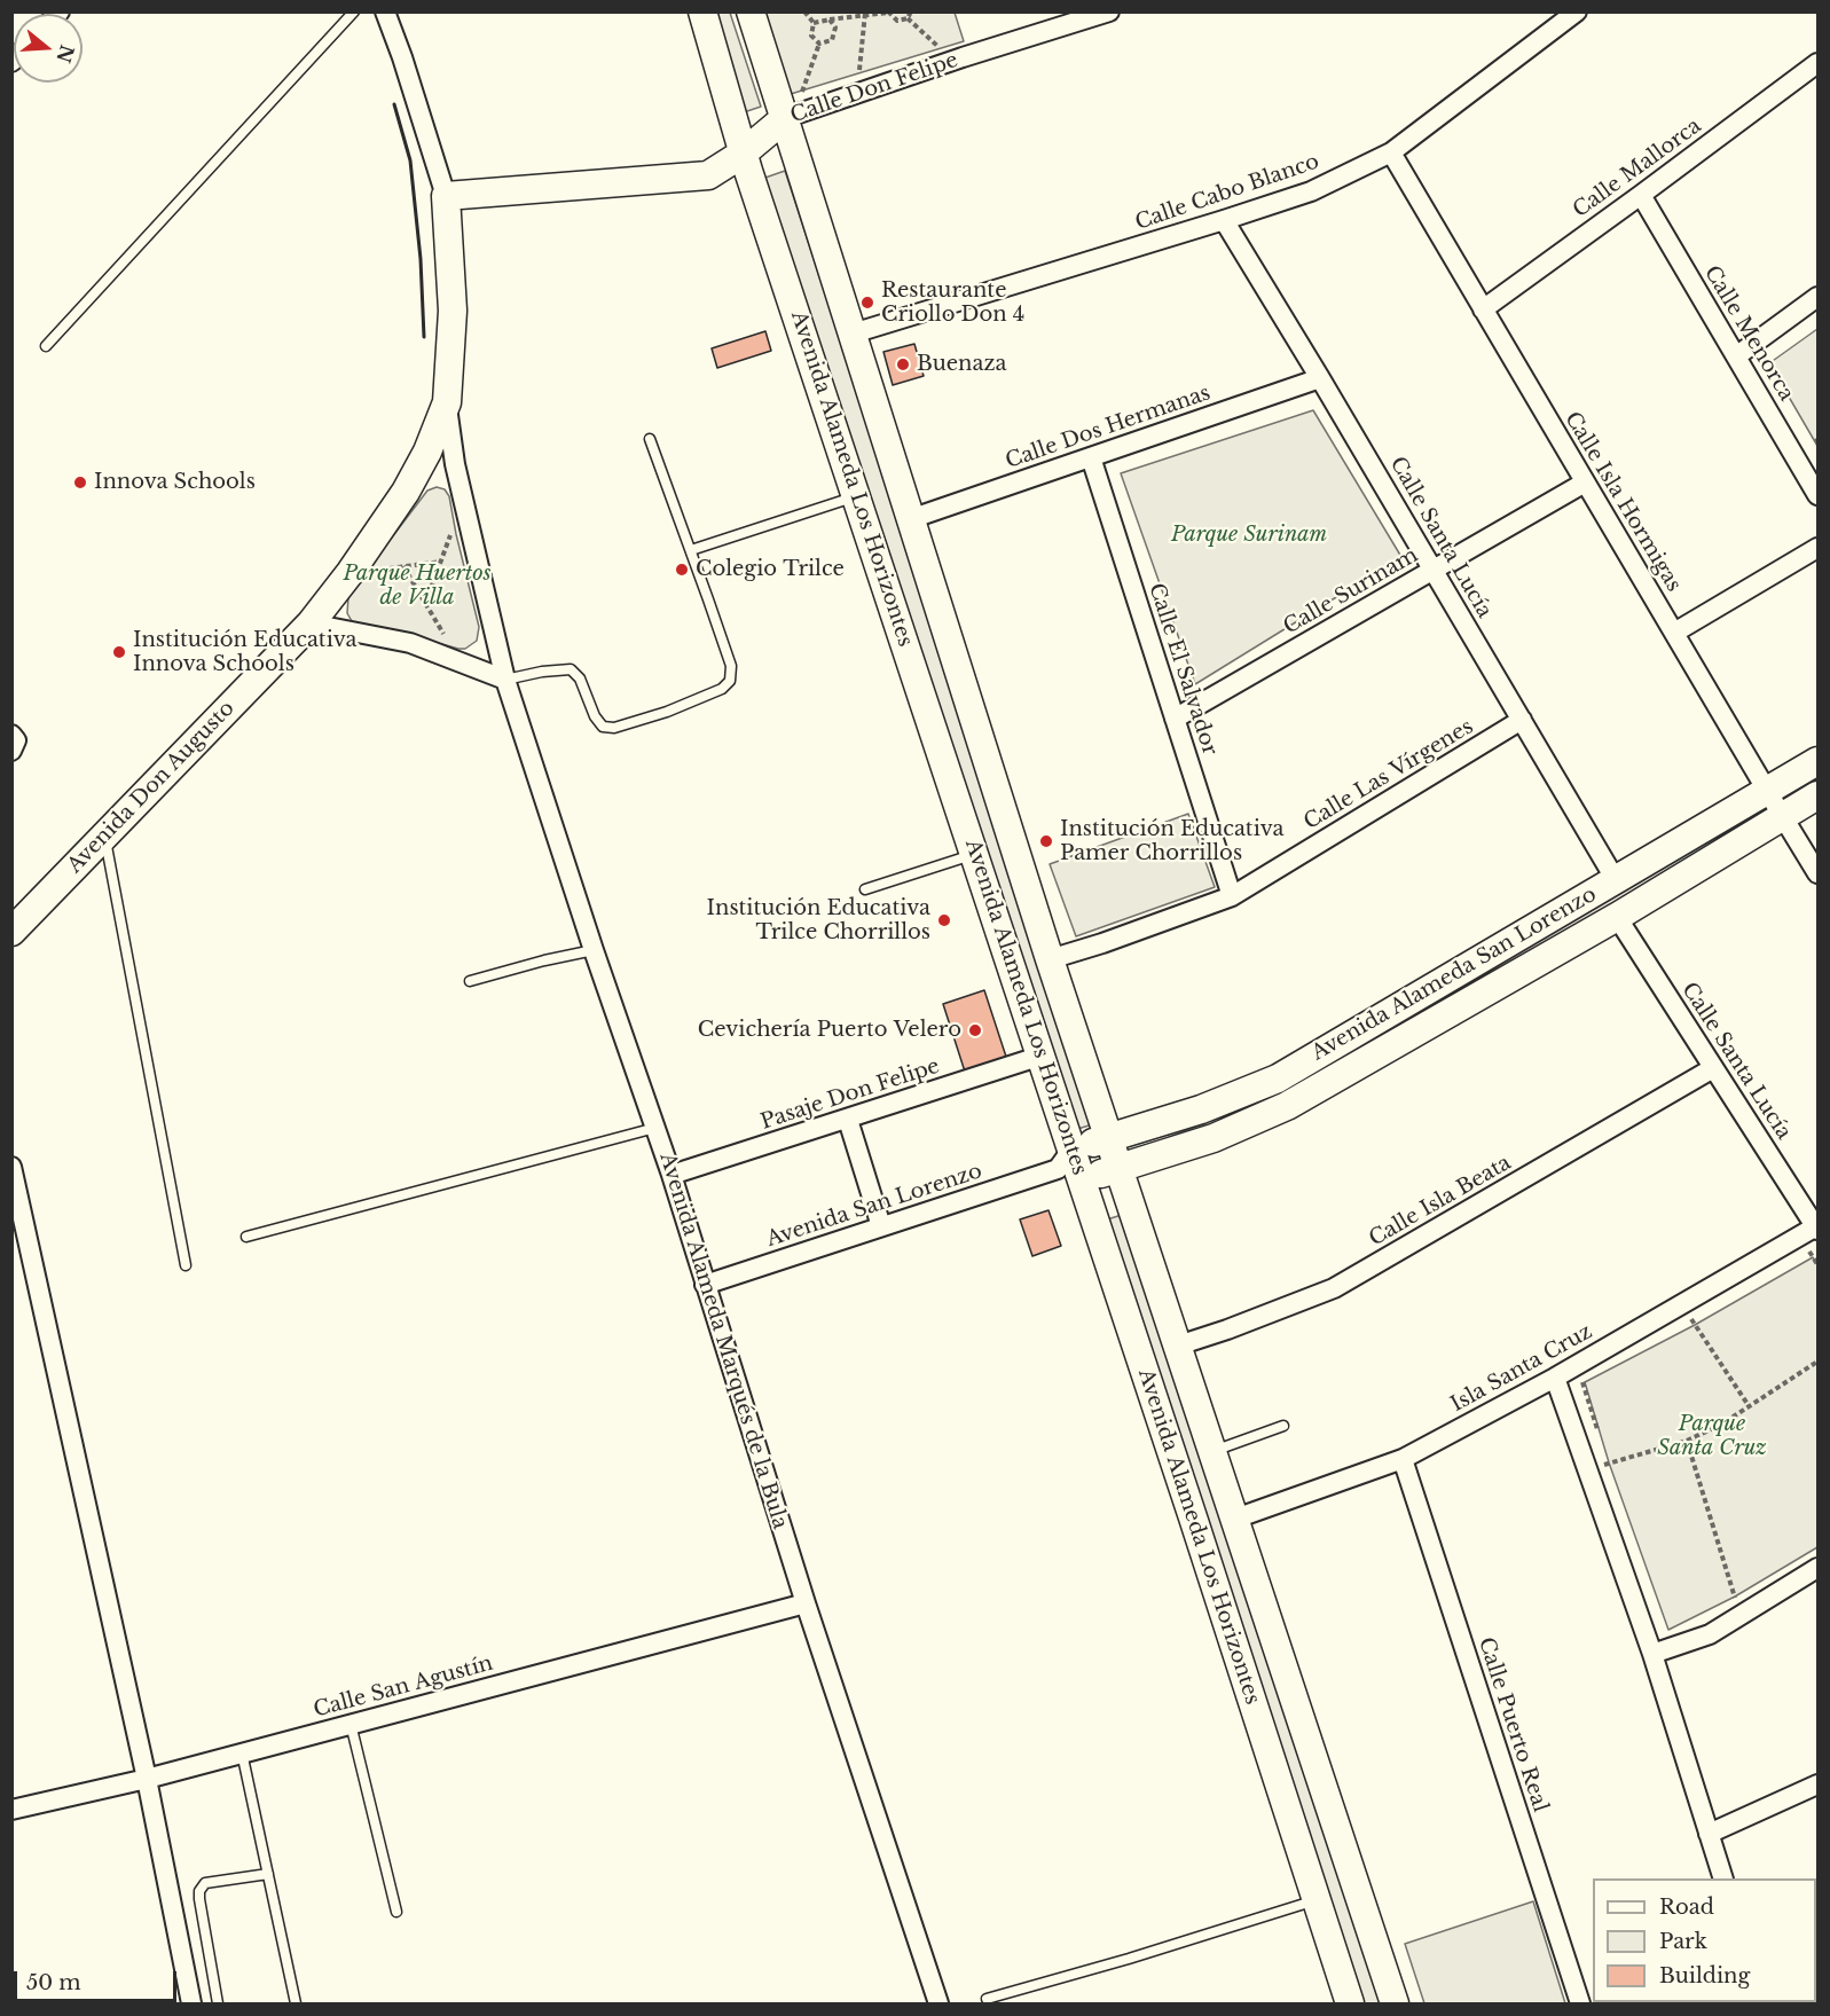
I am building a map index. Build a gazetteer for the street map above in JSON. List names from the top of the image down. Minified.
{"streets":{"main road":["Calle Don Felipe","Avenida Alameda Los Horizontes","Avenida Don Augusto","Avenida Alameda San Lorenzo","Avenida Alameda Marqués de la Bula"],"street":["Calle Mallorca","Calle Cabo Blanco","Calle Menorca","Calle Dos Hermanas","Calle Isla Hormigas","Calle Santa Lucía","Calle Surinam","Calle El Salvador","Calle Las Vírgenes","Pasaje Don Felipe","Calle Isla Beata","Avenida San Lorenzo","Isla Santa Cruz","Calle San Agustín","Calle Puerto Real"]},"crossings":[["Calle Don Felipe","Avenida Alameda Los Horizontes"],["Calle Don Felipe","Avenida Alameda Marqués de la Bula"],["Calle Mallorca","Calle Menorca"],["Calle Mallorca","Calle Isla Hormigas"],["Calle Cabo Blanco","Avenida Alameda Los Horizontes"],["Calle Cabo Blanco","Calle Isla Hormigas"],["Calle Cabo Blanco","Calle Santa Lucía"],["Calle Dos Hermanas","Avenida Alameda Los Horizontes"],["Calle Dos Hermanas","Calle Santa Lucía"],["Calle Dos Hermanas","Calle El Salvador"],["Avenida Alameda Los Horizontes","Calle Las Vírgenes"],["Avenida Alameda Los Horizontes","Avenida Alameda San Lorenzo"],["Avenida Alameda Los Horizontes","Pasaje Don Felipe"],["Avenida Alameda Los Horizontes","Calle Isla Beata"],["Avenida Alameda Los Horizontes","Avenida San Lorenzo"],["Avenida Alameda Los Horizontes","Isla Santa Cruz"],["Calle Isla Hormigas","Calle Surinam"],["Calle Isla Hormigas","Avenida Alameda San Lorenzo"],["Calle Santa Lucía","Calle Surinam"],["Calle Santa Lucía","Calle Las Vírgenes"],["Calle Santa Lucía","Avenida Alameda San Lorenzo"],["Calle Santa Lucía","Calle Isla Beata"],["Calle Santa Lucía","Isla Santa Cruz"],["Calle Surinam","Calle El Salvador"],["Calle El Salvador","Calle Las Vírgenes"],["Avenida Don Augusto","Avenida Alameda Marqués de la Bula"],["Avenida Alameda San Lorenzo","Avenida San Lorenzo"],["Pasaje Don Felipe","Avenida Alameda Marqués de la Bula"],["Avenida San Lorenzo","Avenida Alameda Marqués de la Bula"],["Avenida Alameda Marqués de la Bula","Calle San Agustín"],["Isla Santa Cruz","Calle Puerto Real"]],"parks":["Parque Surinam","Parque Huertos de Villa","Parque Santa Cruz"],"places":["Restaurante Criollo Don 4","Buenaza","Innova Schools","Colegio Trilce","Institución Educativa Innova Schools","Institución Educativa Pamer Chorrillos","Institución Educativa Trilce Chorrillos","Cevichería Puerto Velero"],"legend":["Road","Park","Building"],"scale_bar":"50 m","north":"right"}
